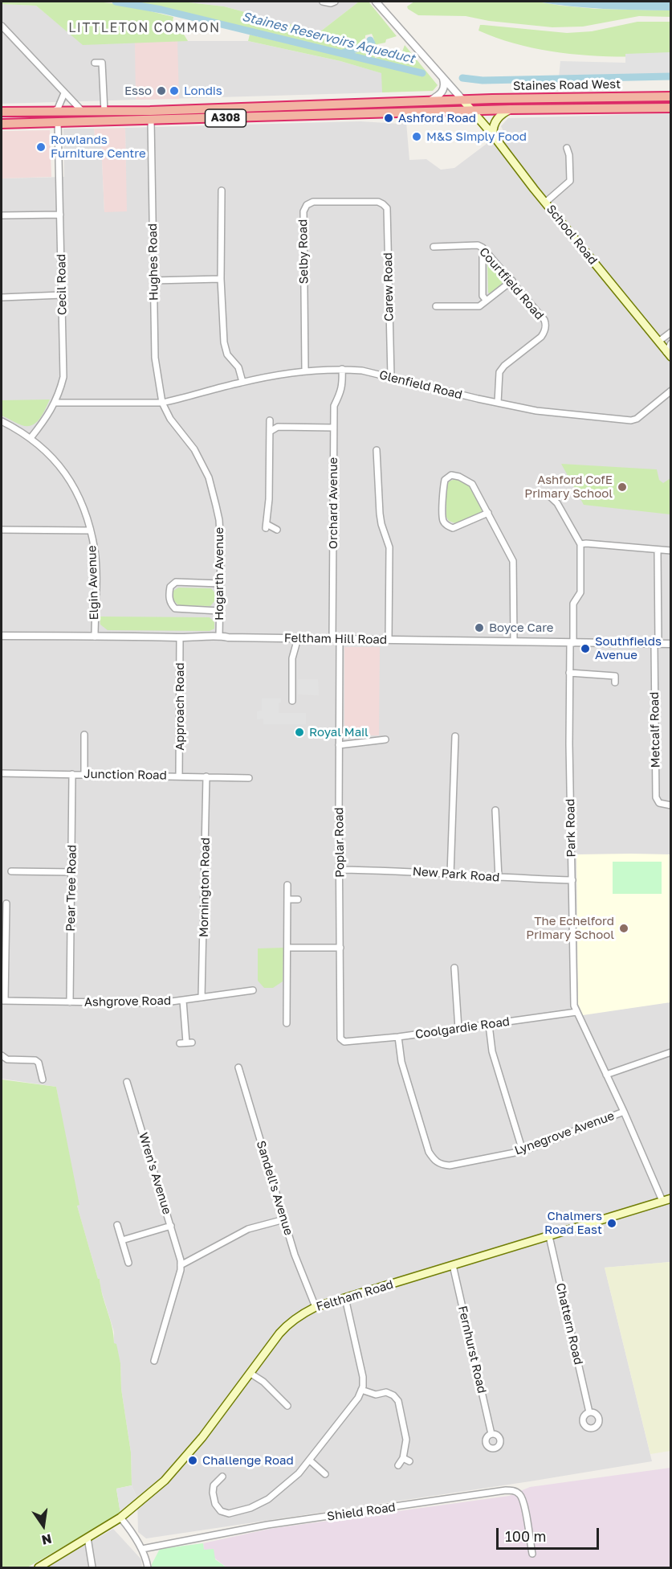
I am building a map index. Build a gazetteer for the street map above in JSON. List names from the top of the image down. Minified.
{"streets":{"highway":["Staines Road West","A308"],"main road":["School Road","Feltham Road"],"street":["Selby Road","Hughes Road","Courtfield Road","Cecil Road","Carew Road","Glenfield Road","Orchard Avenue","Hogarth Avenue","Elgin Avenue","Feltham Hill Road","Approach Road","Metcalf Road","Junction Road","Park Road","Poplar Road","New Park Road","Mornington Road","Pear Tree Road","Ashgrove Road","Coolgardie Road","Lynegrove Avenue","Wren's Avenue","Sandell's Avenue","Chattern Road","Fernhurst Road","Shield Road"]},"crossings":[["Staines Road West","A308"],["Staines Road West","School Road"],["A308","School Road"],["A308","Hughes Road"],["A308","Cecil Road"],["Selby Road","Carew Road"],["Selby Road","Glenfield Road"],["Hughes Road","Glenfield Road"],["Hughes Road","Hogarth Avenue"],["Courtfield Road","Glenfield Road"],["Cecil Road","Elgin Avenue"],["Carew Road","Glenfield Road"],["Glenfield Road","Orchard Avenue"],["Glenfield Road","Hogarth Avenue"],["Orchard Avenue","Feltham Hill Road"],["Orchard Avenue","Poplar Road"],["Hogarth Avenue","Feltham Hill Road"],["Elgin Avenue","Feltham Hill Road"],["Feltham Hill Road","Approach Road"],["Feltham Hill Road","Metcalf Road"],["Feltham Hill Road","Park Road"],["Feltham Hill Road","Poplar Road"],["Approach Road","Junction Road"],["Junction Road","Mornington Road"],["Junction Road","Pear Tree Road"],["Park Road","New Park Road"],["Park Road","Coolgardie Road"],["Poplar Road","New Park Road"],["Poplar Road","Coolgardie Road"],["Mornington Road","Ashgrove Road"],["Pear Tree Road","Ashgrove Road"],["Coolgardie Road","Lynegrove Avenue"],["Sandell's Avenue","Feltham Road"],["Feltham Road","Chattern Road"],["Feltham Road","Fernhurst Road"]],"districts":["LITTLETON COMMON"],"water":["Staines Reservoirs Aqueduct"],"places":["Esso","Londis","Ashford Road","M&S Simply Food","Rowlands Furniture Centre","Ashford CofE Primary School","Boyce Care","Southfields Avenue","Royal Mail","The Echelford Primary School","Chalmers Road East","Challenge Road"],"scale_bar":"100 m","north":"bottom"}
